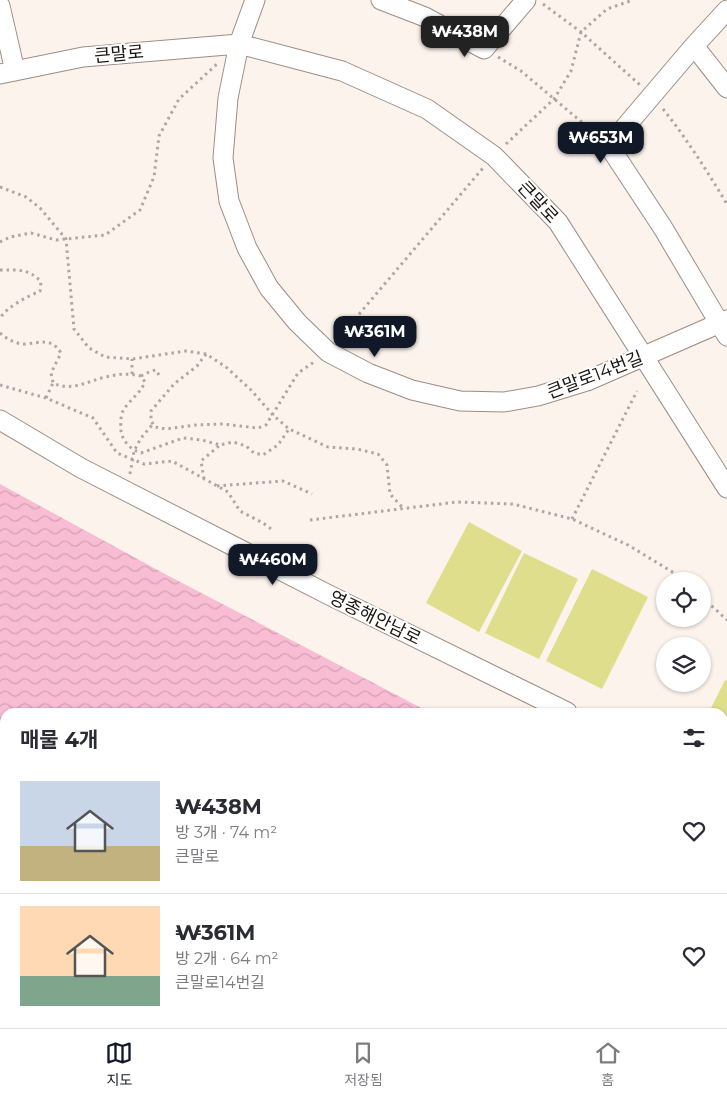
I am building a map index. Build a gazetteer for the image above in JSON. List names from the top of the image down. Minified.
{"streets":{"street":["큰말로","큰말로14번길","영종해안남로"]},"crossings":[["큰말로","큰말로14번길"]],"page":{"price":["₩438M","₩653M","₩361M","₩460M"],"heading":"매물 4개","list":[{"name":"₩438M","note":"방 3개 · 74 m² · 큰말로"},{"name":"₩361M","note":"방 2개 · 64 m² · 큰말로14번길"}],"tabs":["지도","저장됨","홈"]}}
